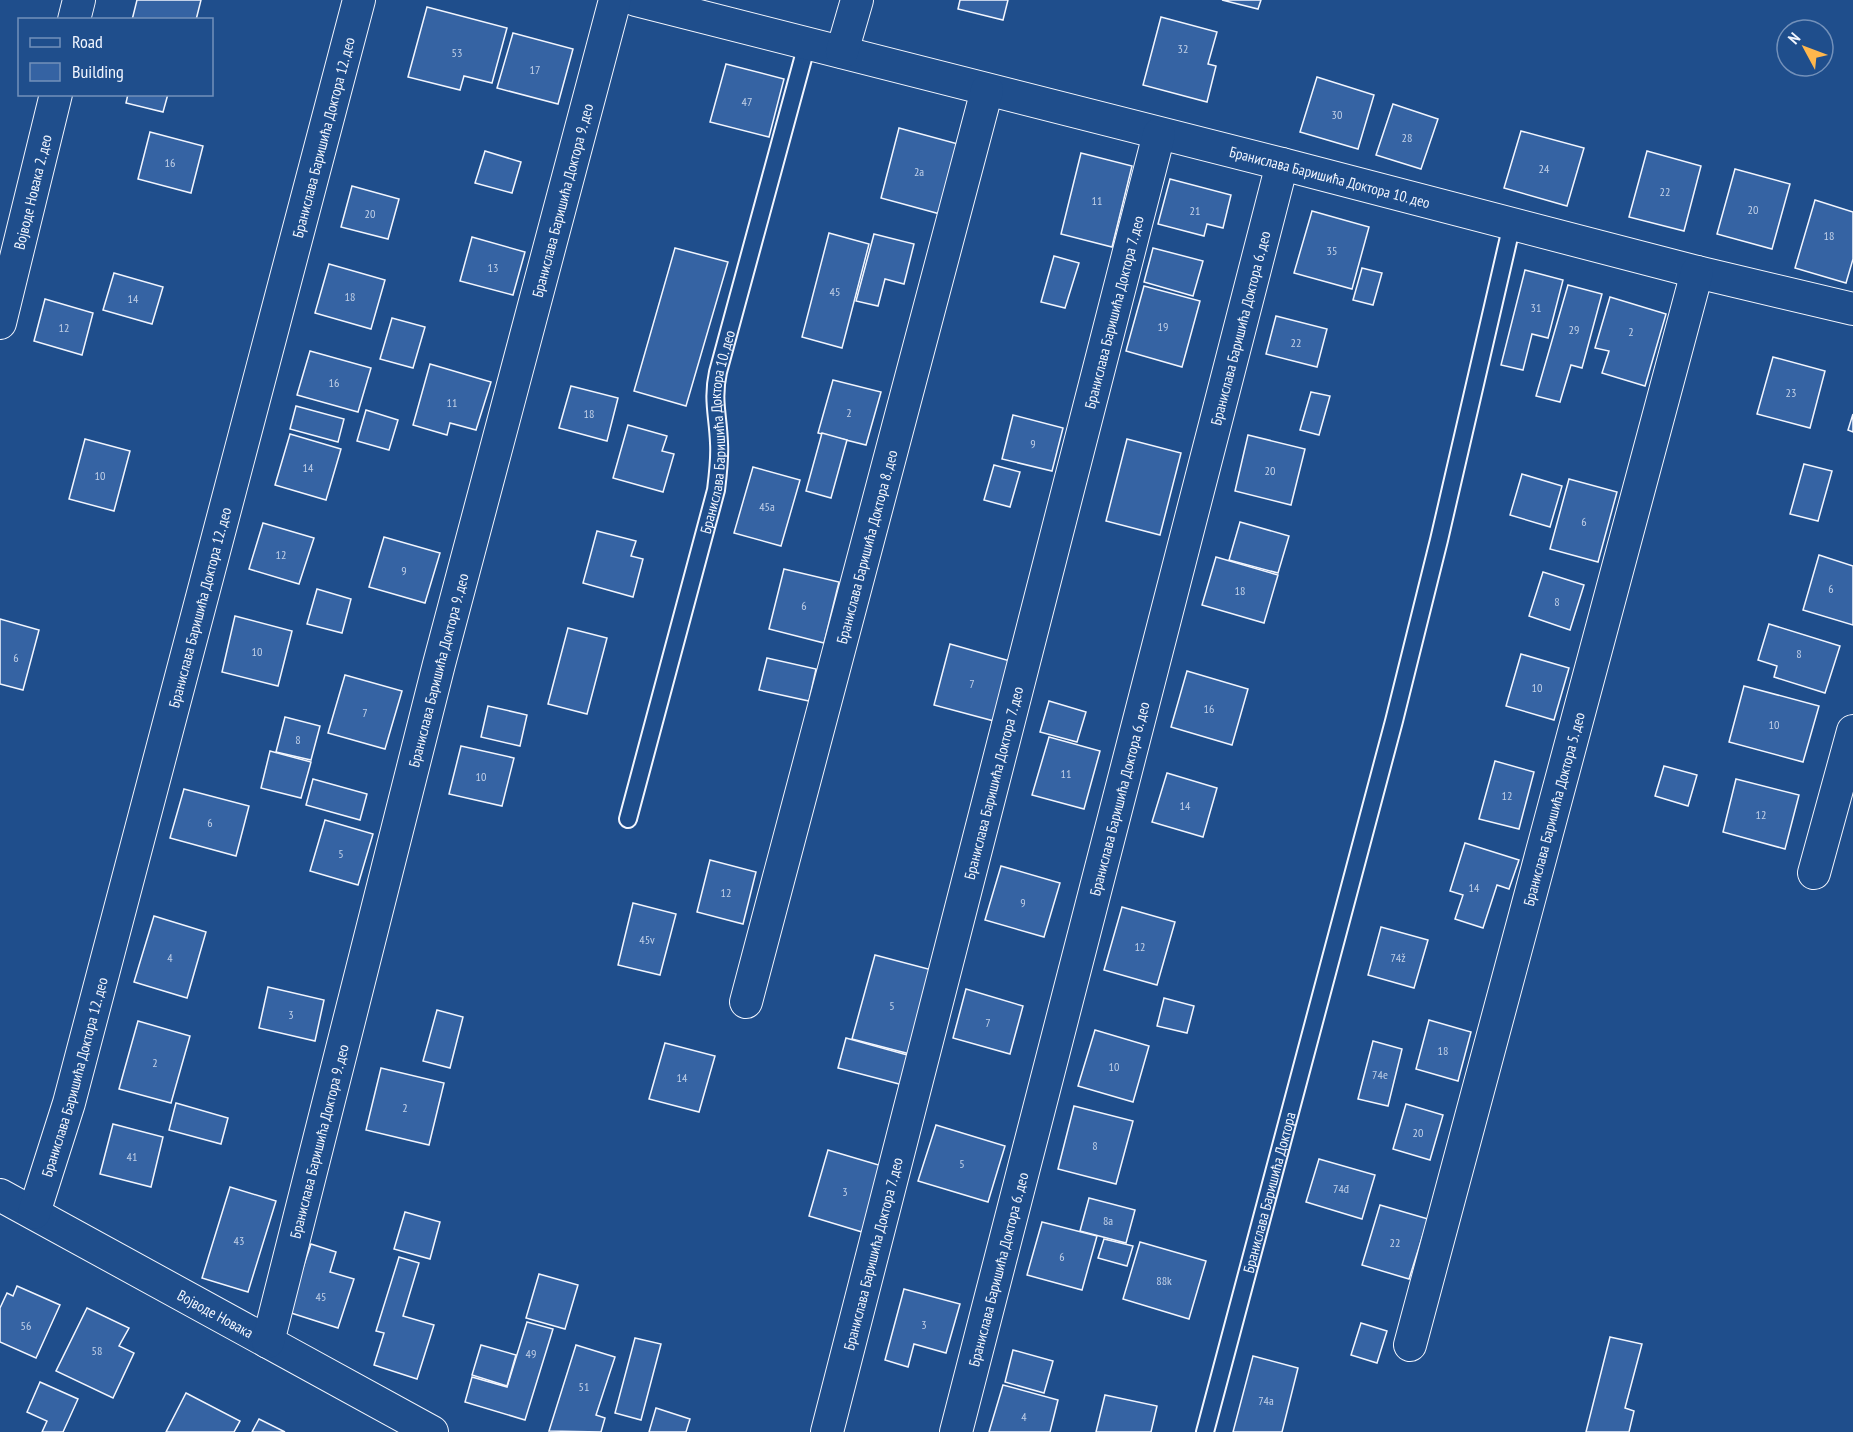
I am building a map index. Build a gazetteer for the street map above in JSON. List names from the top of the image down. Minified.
{"streets":{"street":["Бранислава Баришића Доктора 12. део","Бранислава Баришића Доктора 10. део","Војводе Новака 2. део","Бранислава Баришића Доктора 9. део","Бранислава Баришића Доктора 7. део","Бранислава Баришића Доктора 6. део","Бранислава Баришића Доктора 8. део","Бранислава Баришића Доктора 5. део","Војводе Новака"],"lane":["Бранислава Баришића Доктора"]},"crossings":[["Бранислава Баришића Доктора 12. део","Војводе Новака"],["Бранислава Баришића Доктора 10. део","Бранислава Баришића Доктора 7. део"],["Бранислава Баришића Доктора 10. део","Бранислава Баришића Доктора 6. део"],["Бранислава Баришића Доктора 10. део","Бранислава Баришића Доктора 8. део"],["Бранислава Баришића Доктора 10. део","Бранислава Баришића Доктора 5. део"],["Бранислава Баришића Доктора 10. део","Бранислава Баришића Доктора"],["Бранислава Баришића Доктора 9. део","Војводе Новака"]],"house_numbers":["32","53","17","47","30","28","16","24","2a","22","11","20","21","20","18","35","13","45","18","14","31","19","12","29","2","22","16","23","11","2","18","9","14","20","10","45a","6","12","9","6","18","8","6","10","8","6","7","10","16","7","10","8","11","10","12","14","12","6","5","14","12","9","45v","12","4","74ž","5","3","7","18","2","10","74e","14","2","20","8","41","5","74đ","3","8a","43","22","6","88k","45","3","56","58","49","51","74a","4"],"legend":["Road","Building"],"north":"top left"}
